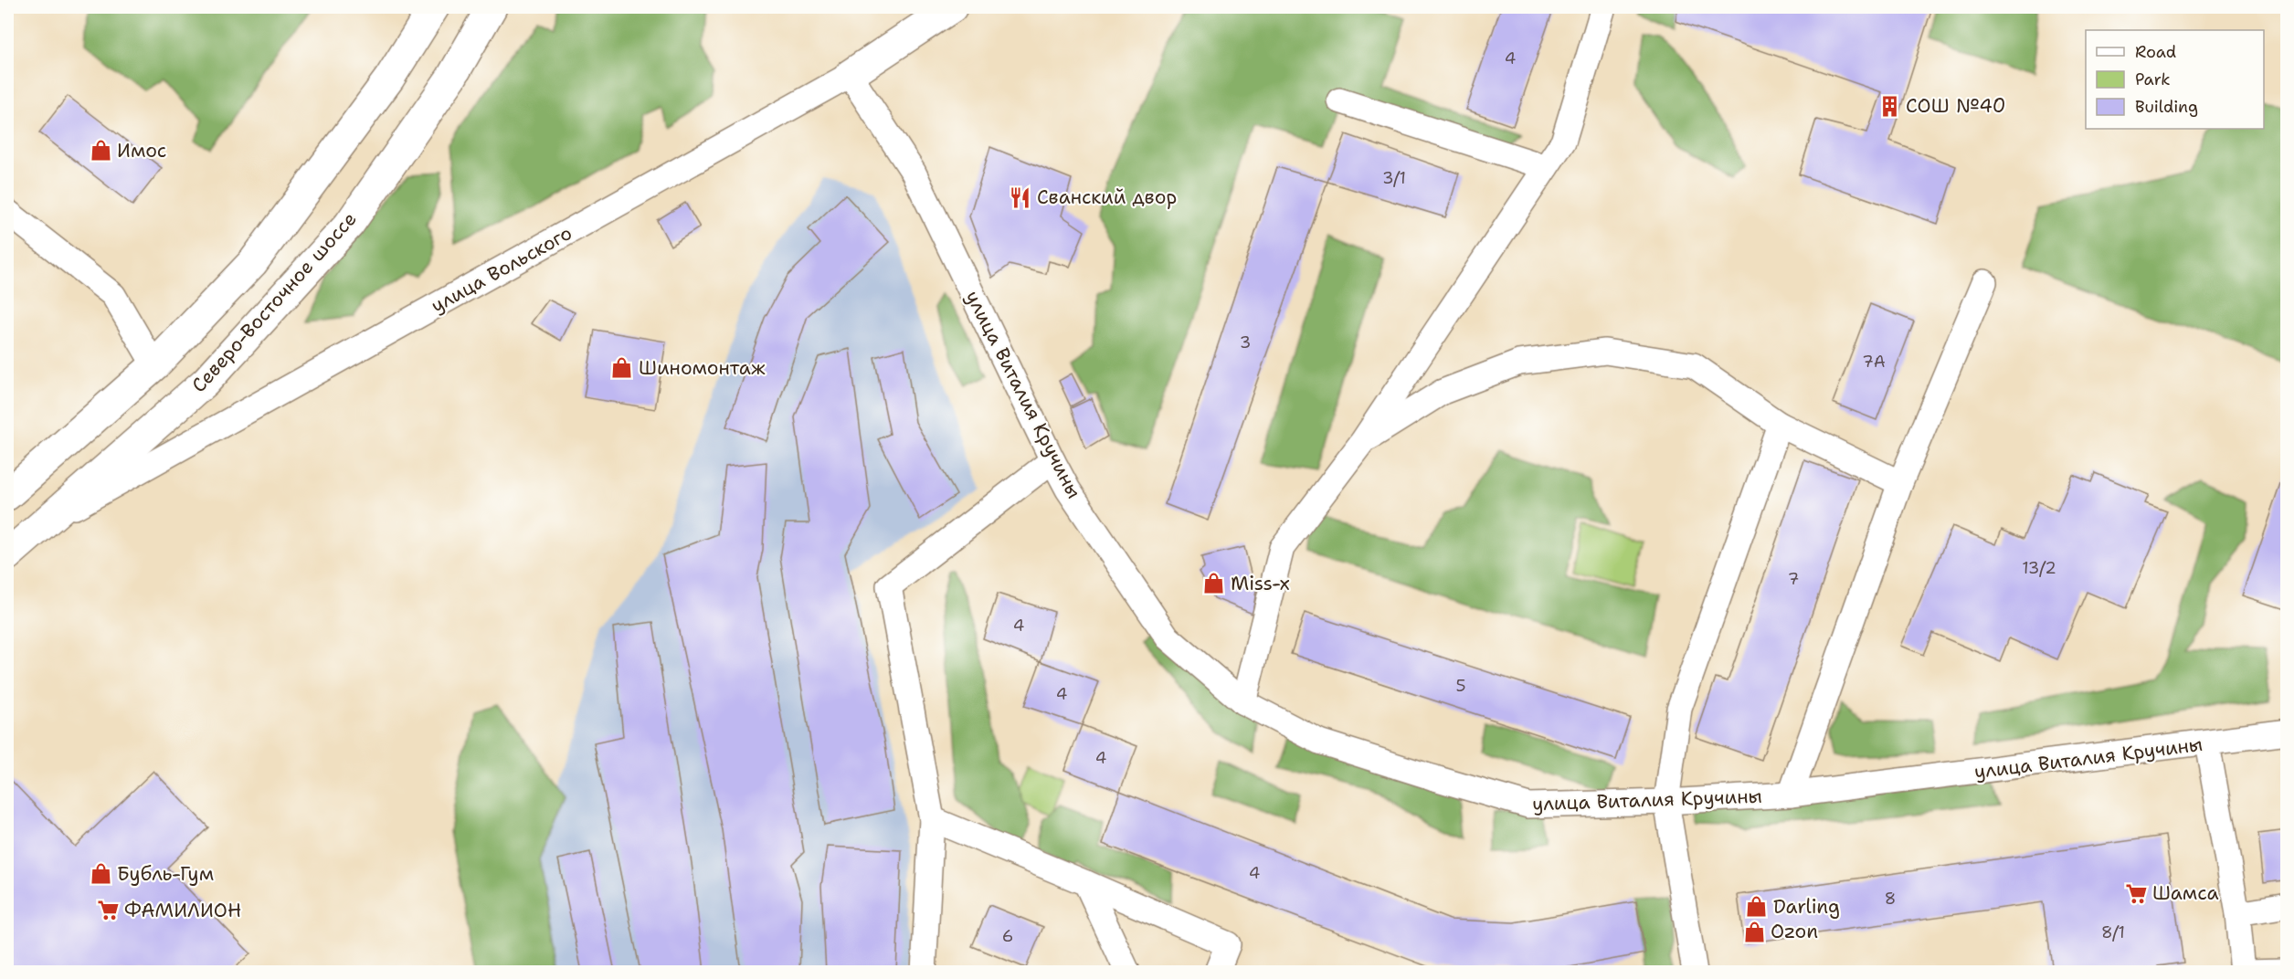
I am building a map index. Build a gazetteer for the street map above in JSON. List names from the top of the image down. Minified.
{"streets":{"main road":["улица Вольского","Северо-Восточное шоссе"],"street":["улица Виталия Кручины"]},"crossings":[["улица Вольского","Северо-Восточное шоссе"],["улица Вольского","улица Виталия Кручины"]],"places":{"building":["СОШ №40"],"shop":["Имос","Шиномонтаж","Miss-x","Бубль-Гум","Darling","Ozon"],"restaurant":["Сванский двор"],"supermarket":["Шамса","ФАМИЛИОН"]},"house_numbers":["4","3/1","3","7А","13/2","7","4","5","4","4","4","8","8/1","6"],"legend":["Road","Park","Building"]}
